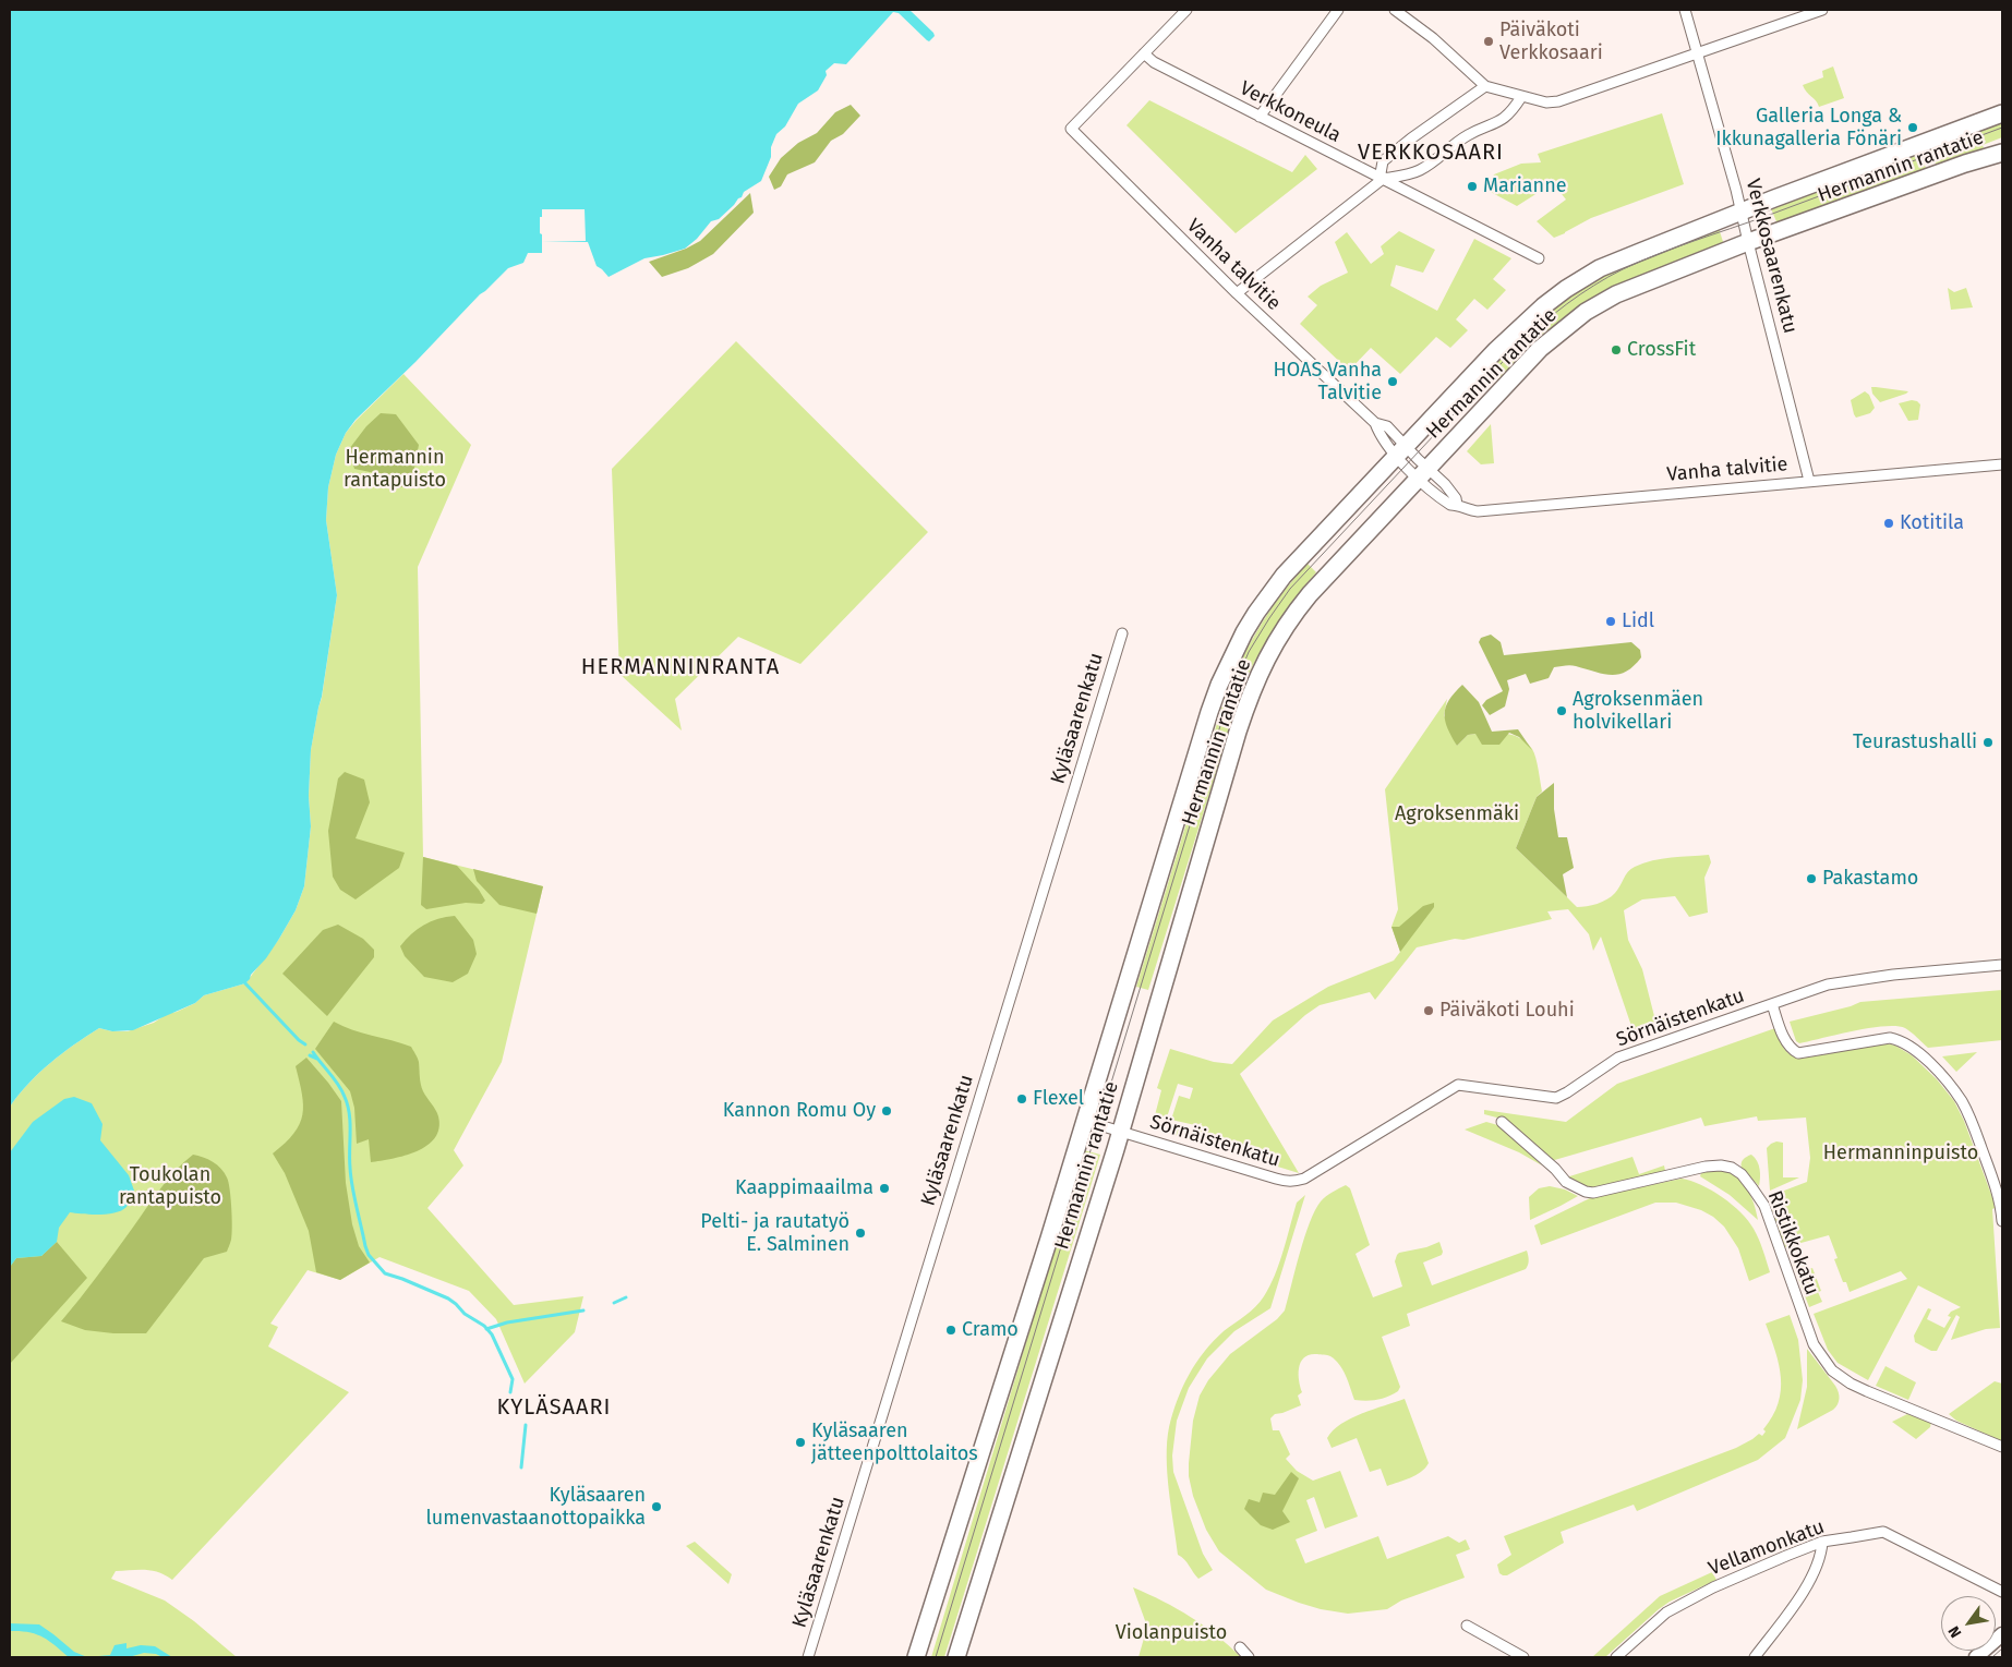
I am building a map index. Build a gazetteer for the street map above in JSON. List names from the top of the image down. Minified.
{"streets":{"main road":["Hermannin rantatie"],"street":["Verkkoneula","Verkkosaarenkatu","Vanha talvitie","Kyläsaarenkatu","Sörnäistenkatu","Ristikkokatu","Vellamonkatu"]},"crossings":[["Verkkoneula","Vanha talvitie"],["Hermannin rantatie","Verkkosaarenkatu"],["Hermannin rantatie","Vanha talvitie"],["Hermannin rantatie","Sörnäistenkatu"],["Verkkosaarenkatu","Vanha talvitie"]],"districts":["VERKKOSAARI","HERMANNINRANTA","KYLÄSAARI"],"parks":["Hermannin rantapuisto","Agroksenmäki","Hermanninpuisto","Toukolan rantapuisto","Violanpuisto"],"places":["Päiväkoti Verkkosaari","Galleria Longa & Ikkunagalleria Fönäri","Marianne","CrossFit","HOAS Vanha Talvitie","Kotitila","Lidl","Agroksenmäen holvikellari","Teurastushalli","Pakastamo","Päiväkoti Louhi","Flexel","Kannon Romu Oy","Kaappimaailma","Pelti- ja rautatyö E. Salminen","Cramo","Kyläsaaren jätteenpolttolaitos","Kyläsaaren lumenvastaanottopaikka"],"north":"bottom left"}
